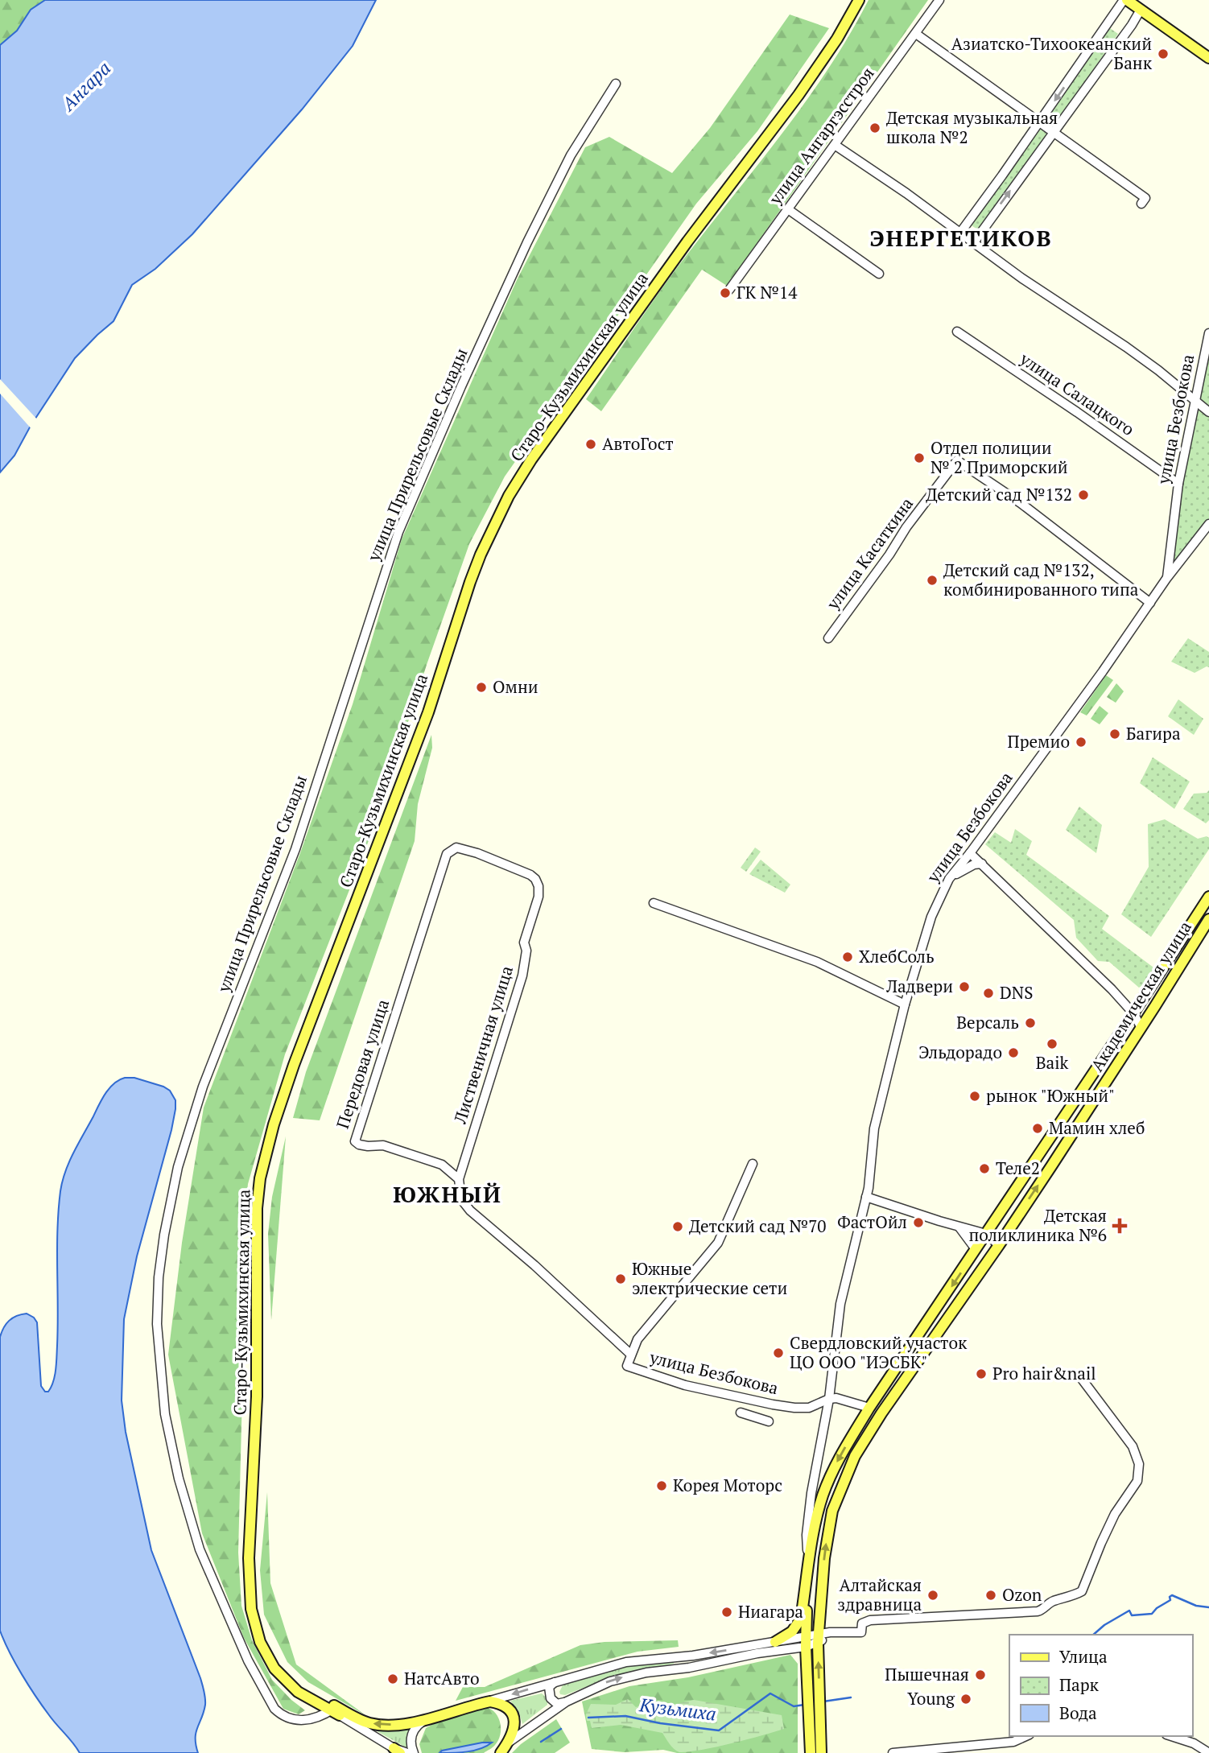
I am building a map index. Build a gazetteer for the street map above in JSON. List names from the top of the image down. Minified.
{"streets":{"main road":["Старо-Кузьмихинская улица","Академическая улица"],"street":["улица Ангаргэсстроя","улица Салацкого","улица Безбокова","улица Прирельсовые Склады","улица Касаткина","Лиственичная улица","Передовая улица"]},"crossings":[["Старо-Кузьмихинская улица","улица Прирельсовые Склады"],["улица Салацкого","улица Безбокова"],["улица Безбокова","улица Касаткина"],["Лиственичная улица","Передовая улица"]],"districts":["ЭНЕРГЕТИКОВ","ЮЖНЫЙ"],"water":["Ангара","Кузьмиха"],"places":{"other":["Азиатско-Тихоокеанский Банк","Детская музыкальная школа №2","ГК №14","АвтоГост","Отдел полиции № 2 Приморский","Детский сад №132","Детский сад №132, комбинированного типа","Омни","Багира","Премио","ХлебСоль","Ладвери","DNS","Версаль","Baik","Эльдорадо","рынок \"Южный\"","Мамин хлеб","Теле2","ФастОйл","Детский сад №70","Южные электрические сети","Свердловский участок ЦО ООО \"ИЭСБК\"","Pro hair&nail","Корея Моторс","Алтайская здравница","Ozon","Ниагара","Пышечная","НатсАвто","Young"],"health":["Детская поликлиника №6"]},"legend":["Улица","Парк","Вода"]}
